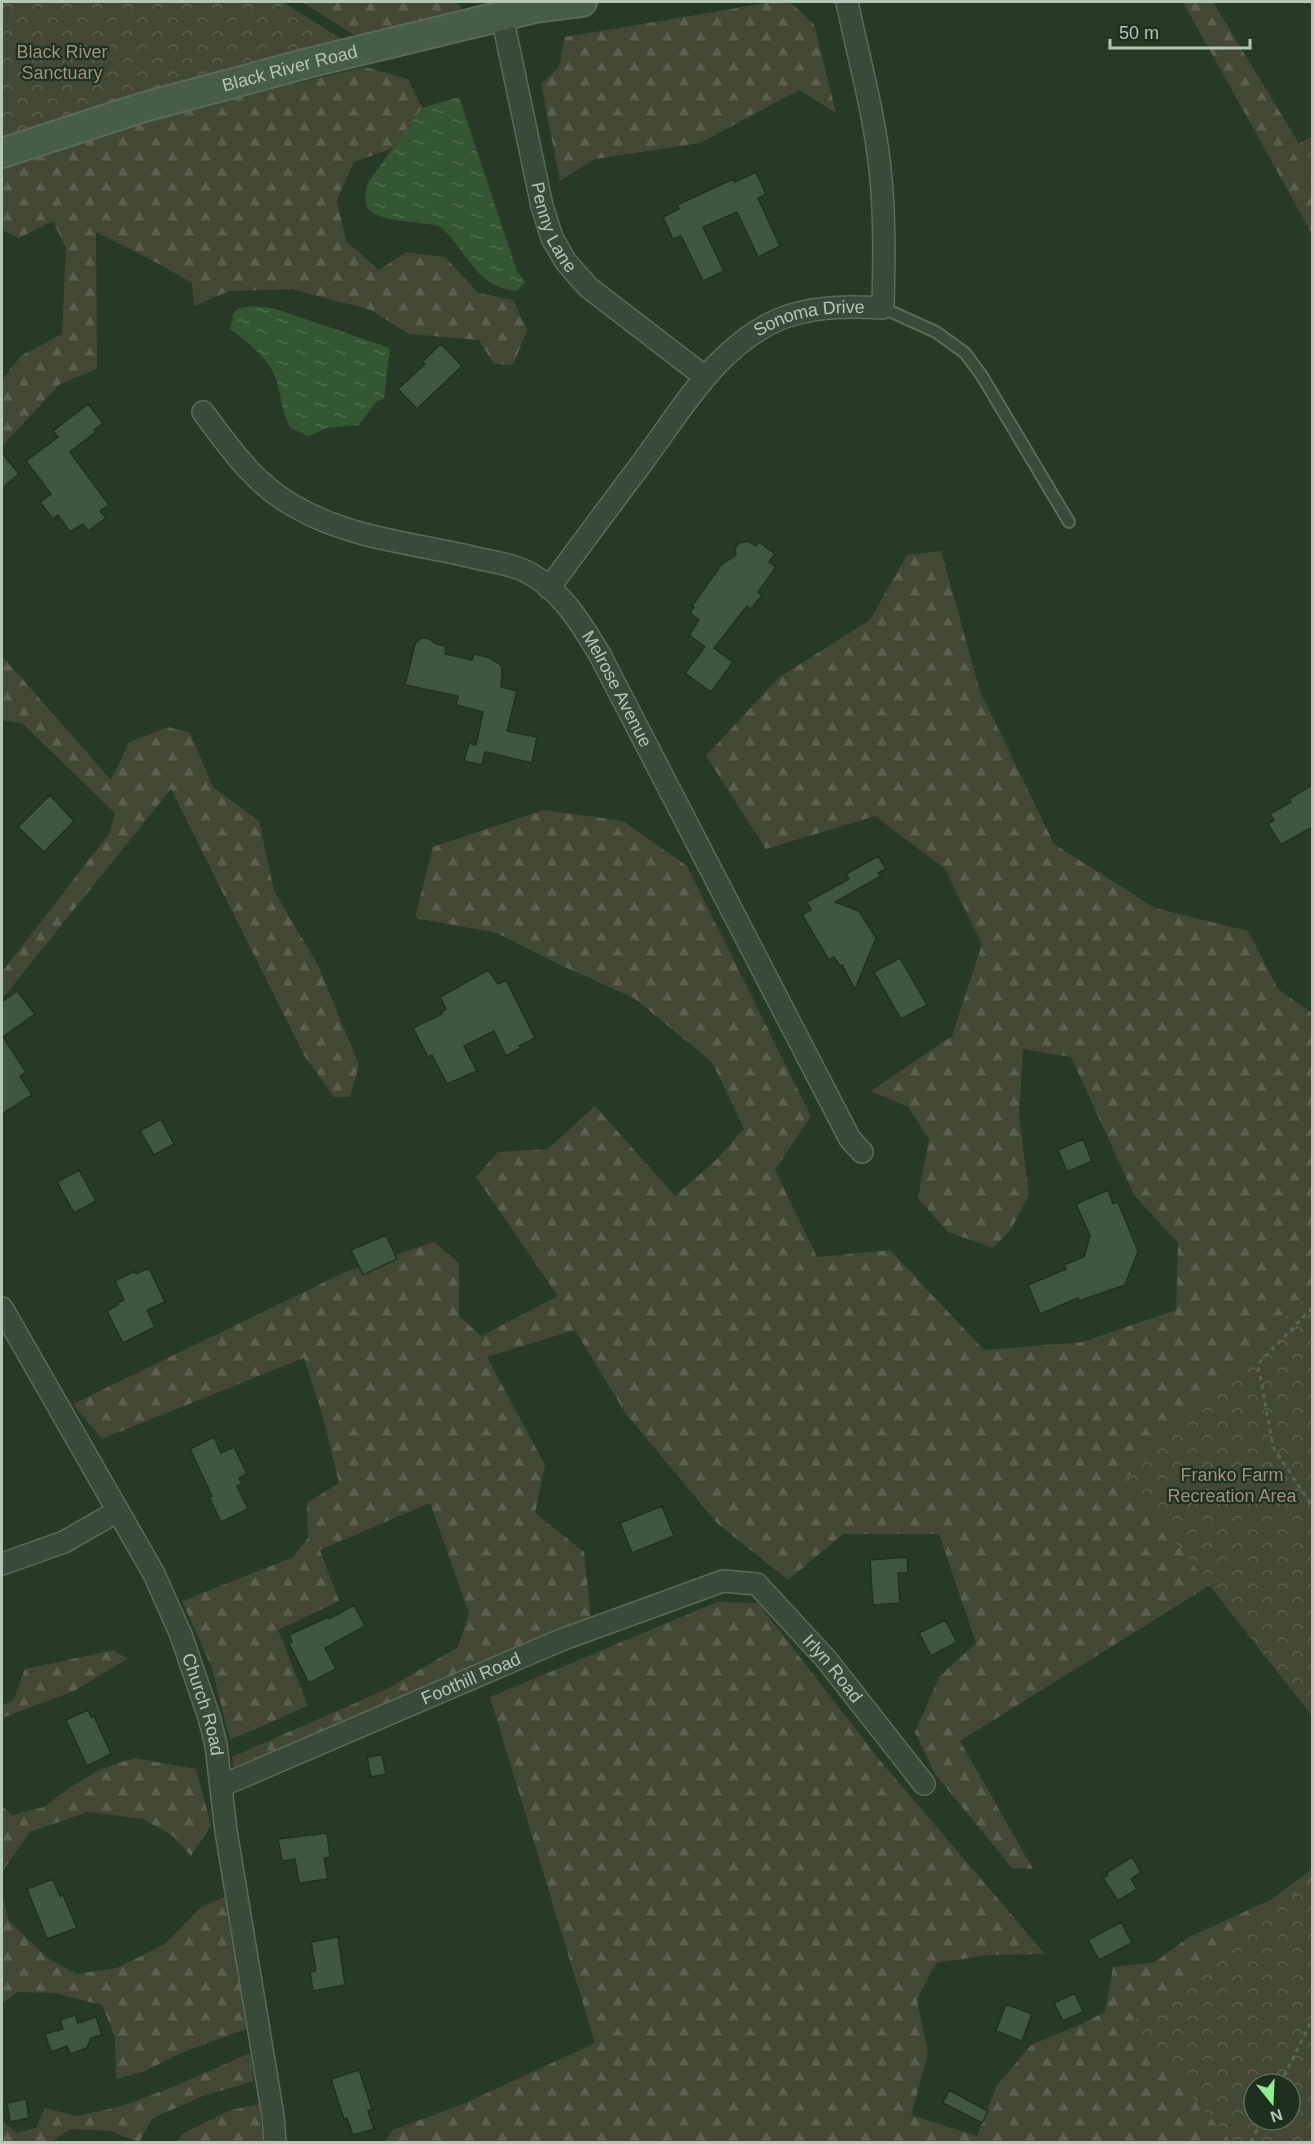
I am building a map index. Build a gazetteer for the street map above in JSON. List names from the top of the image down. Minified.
{"streets":{"street":["Black River Road","Penny Lane","Sonoma Drive","Melrose Avenue","Irlyn Road","Foothill Road","Church Road"]},"crossings":[["Black River Road","Penny Lane"],["Penny Lane","Sonoma Drive"],["Sonoma Drive","Melrose Avenue"],["Irlyn Road","Foothill Road"],["Foothill Road","Church Road"]],"parks":["Black River Sanctuary","Franko Farm Recreation Area"],"scale_bar":"50 m","north":"bottom"}
